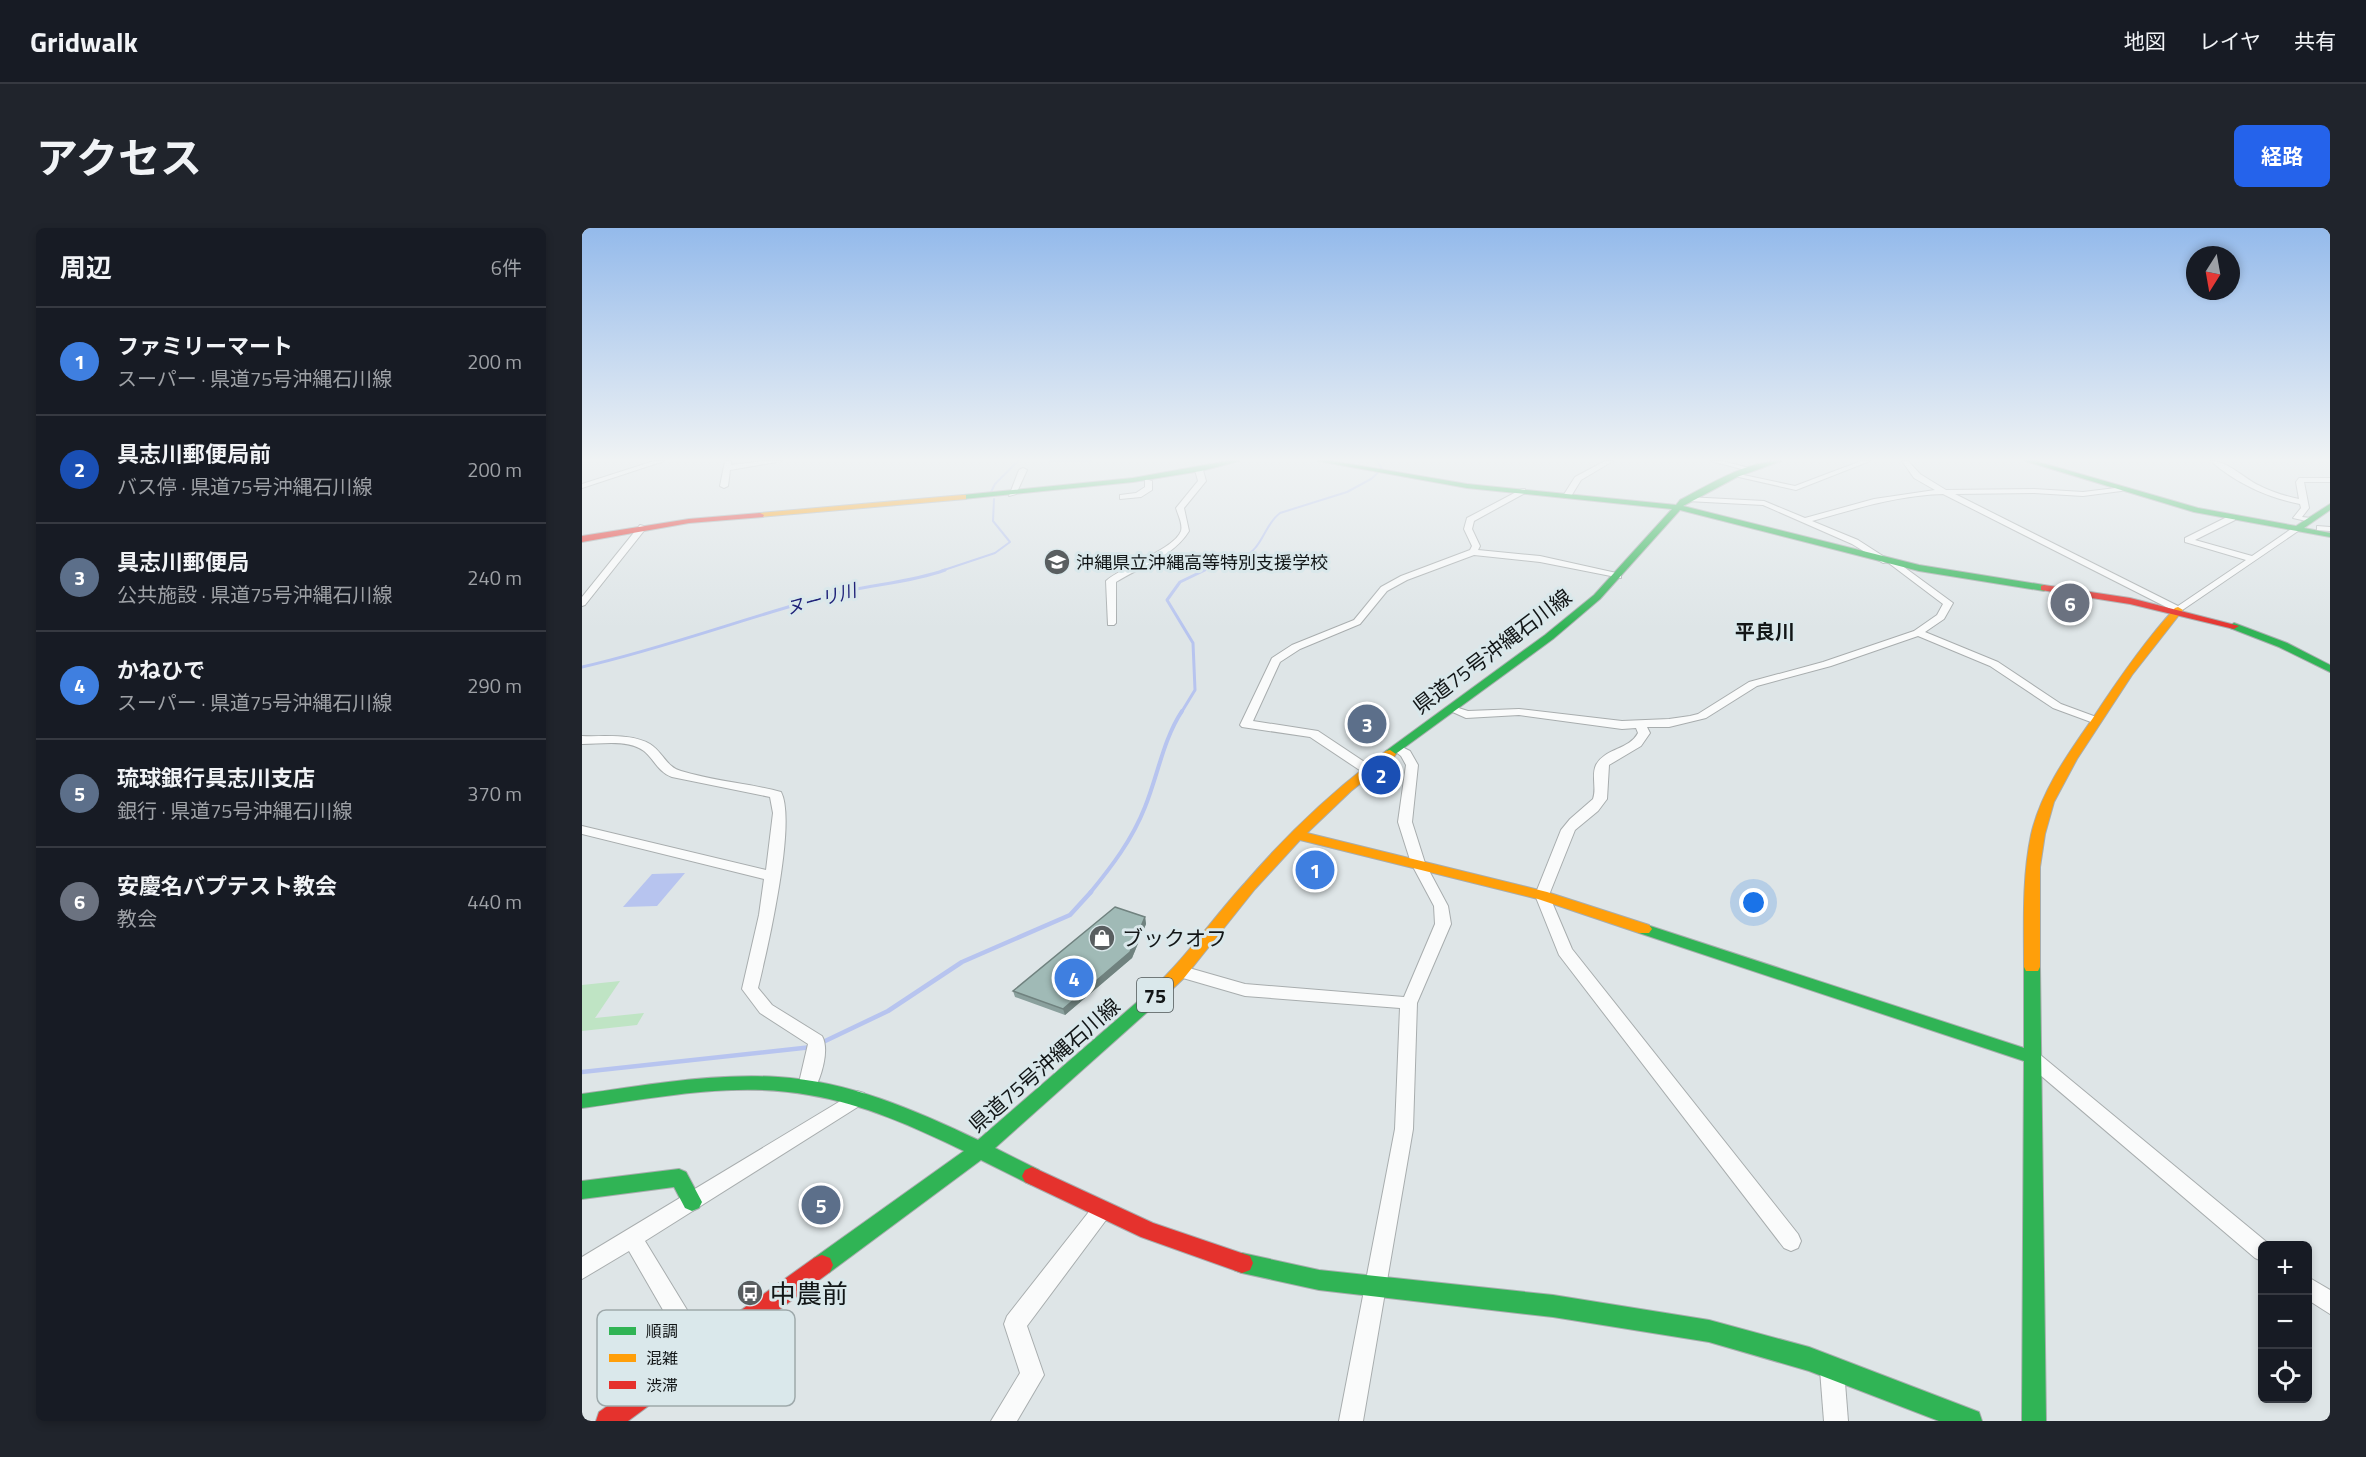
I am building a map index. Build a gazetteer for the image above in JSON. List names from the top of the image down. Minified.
{"streets":{"main road":["県道75号沖縄石川線","75"]},"districts":["平良川"],"water":["ヌーリ川"],"places":{"school or university":["沖縄県立沖縄高等特別支援学校"],"shop":["ブックオフ"],"bus stop":["中農前"]},"legend":["順調","混雑","渋滞"],"north":"bottom","page":{"header":"Gridwalk","nav":["地図","レイヤ","共有"],"title":"アクセス","buttons":"経路","heading":["周辺","6件"],"list":[{"mark":"1","name":"ファミリーマート","note":"スーパー · 県道75号沖縄石川線","value":"200 m"},{"mark":"2","name":"具志川郵便局前","note":"バス停 · 県道75号沖縄石川線","value":"200 m"},{"mark":"3","name":"具志川郵便局","note":"公共施設 · 県道75号沖縄石川線","value":"240 m"},{"mark":"4","name":"かねひで","note":"スーパー · 県道75号沖縄石川線","value":"290 m"},{"mark":"5","name":"琉球銀行具志川支店","note":"銀行 · 県道75号沖縄石川線","value":"370 m"},{"mark":"6","name":"安慶名バプテスト教会","note":"教会","value":"440 m"}],"pins":["6","3","2","1","4","5"],"map_buttons":["+","−"]}}
